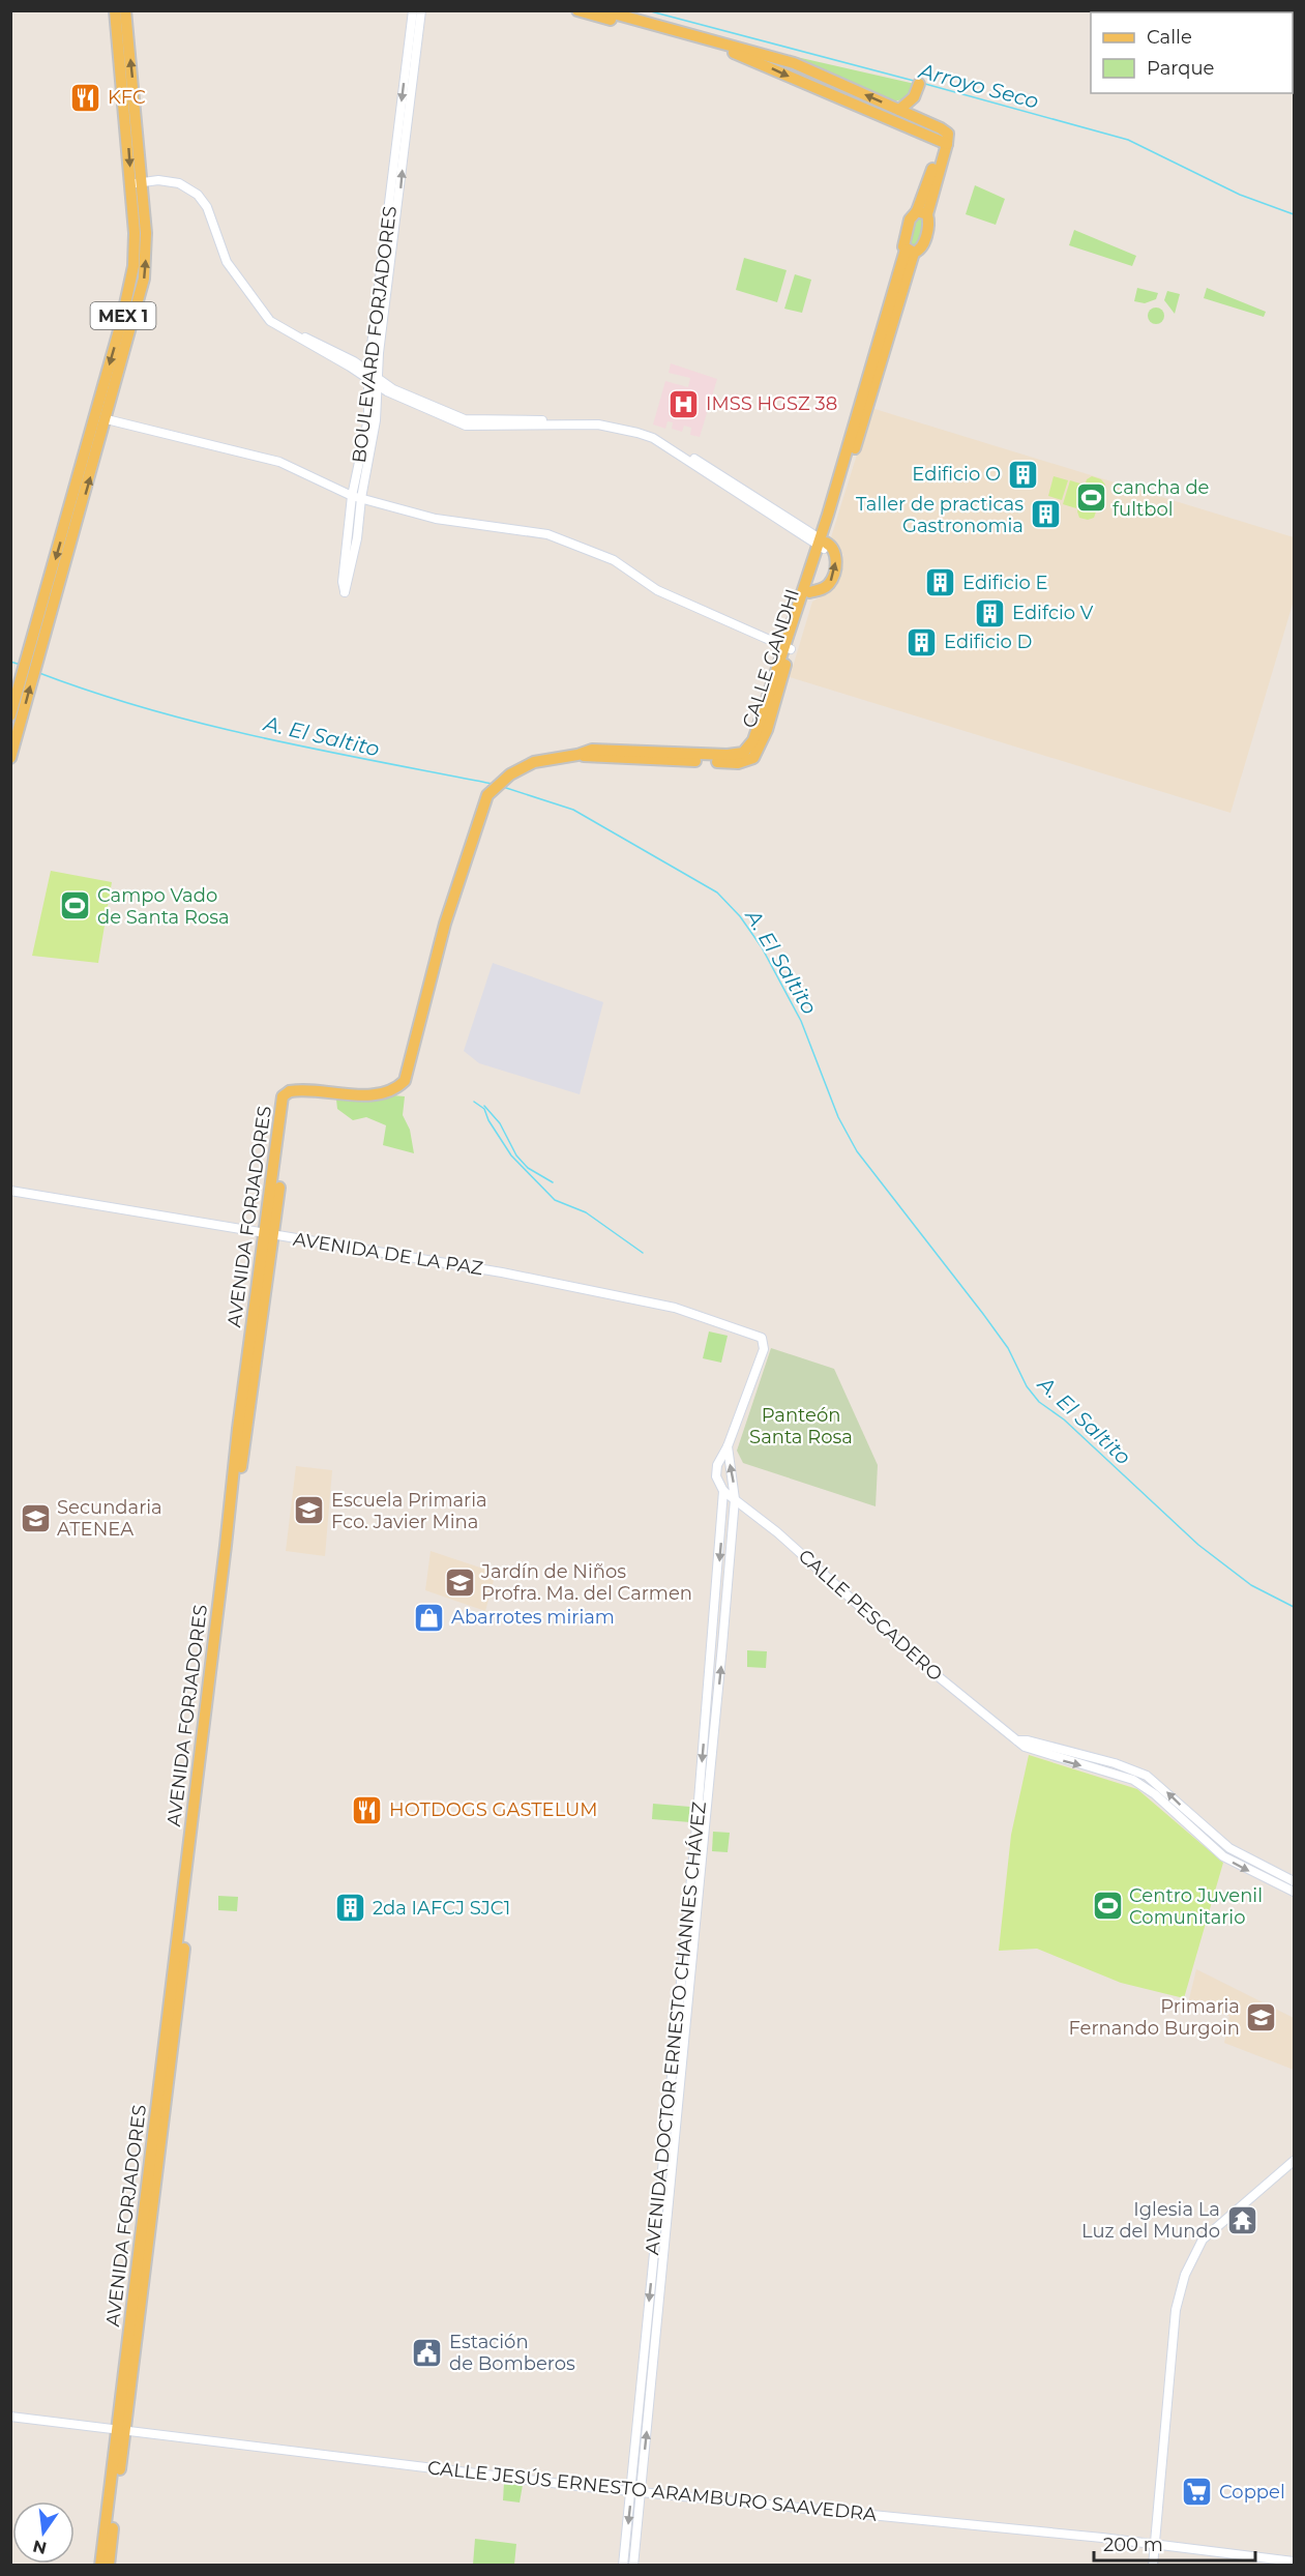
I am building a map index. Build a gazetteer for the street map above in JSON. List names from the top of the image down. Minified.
{"streets":{"main road":["MEX 1","CALLE GANDHI","AVENIDA FORJADORES"],"street":["BOULEVARD FORJADORES","AVENIDA DE LA PAZ","CALLE PESCADERO","AVENIDA DOCTOR ERNESTO CHANNES CHÁVEZ","CALLE JESÚS ERNESTO ARAMBURO SAAVEDRA"]},"crossings":[["CALLE GANDHI","AVENIDA FORJADORES"],["AVENIDA FORJADORES","AVENIDA DE LA PAZ"],["AVENIDA FORJADORES","CALLE JESÚS ERNESTO ARAMBURO SAAVEDRA"],["AVENIDA DE LA PAZ","AVENIDA DOCTOR ERNESTO CHANNES CHÁVEZ"],["CALLE PESCADERO","AVENIDA DOCTOR ERNESTO CHANNES CHÁVEZ"],["AVENIDA DOCTOR ERNESTO CHANNES CHÁVEZ","CALLE JESÚS ERNESTO ARAMBURO SAAVEDRA"]],"water":["Arroyo Seco","A. El Saltito"],"parks":["Panteón Santa Rosa"],"places":{"restaurant":["KFC","HOTDOGS GASTELUM"],"hospital":["IMSS HGSZ 38"],"building":["Edificio O","Taller de practicas Gastronomia","Edificio E","Edifcio V","Edificio D","2da IAFCJ SJC1"],"sports":["cancha de fultbol","Campo Vado de Santa Rosa","Centro Juvenil Comunitario"],"school or university":["Escuela Primaria Fco. Javier Mina","Secundaria ATENEA","Jardín de Niños Profra. Ma. del Carmen","Primaria Fernando Burgoin"],"shop":["Abarrotes miriam"],"temple":["Iglesia La Luz del Mundo"],"public building":["Estación de Bomberos"],"supermarket":["Coppel"]},"legend":["Calle","Parque"],"scale_bar":"200 m","north":"bottom"}
